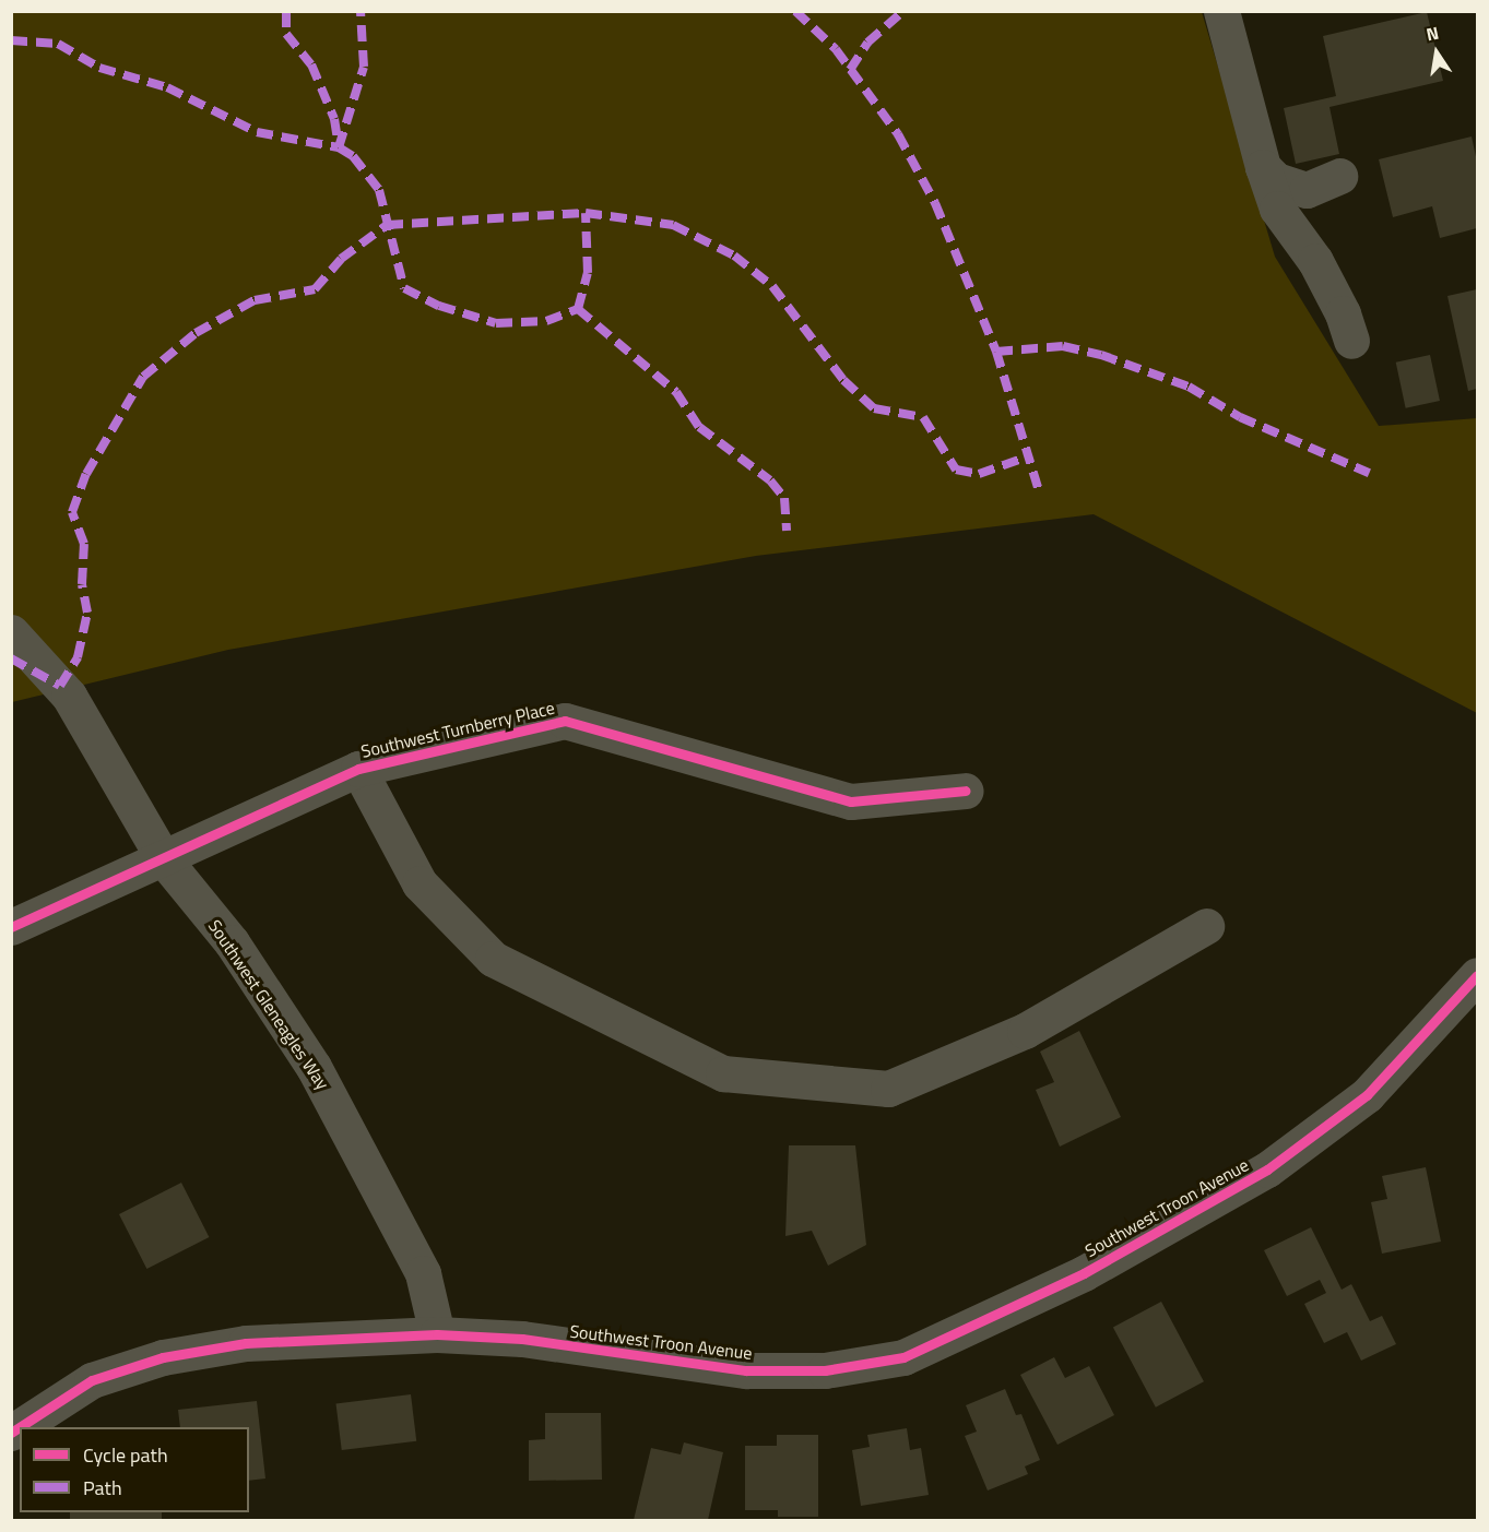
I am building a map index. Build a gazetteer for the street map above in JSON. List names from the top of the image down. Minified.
{"streets":{"street":["Southwest Turnberry Place","Southwest Gleneagles Way","Southwest Troon Avenue"]},"crossings":[["Southwest Turnberry Place","Southwest Gleneagles Way"],["Southwest Gleneagles Way","Southwest Troon Avenue"]],"legend":["Cycle path","Path"],"north":"top"}
